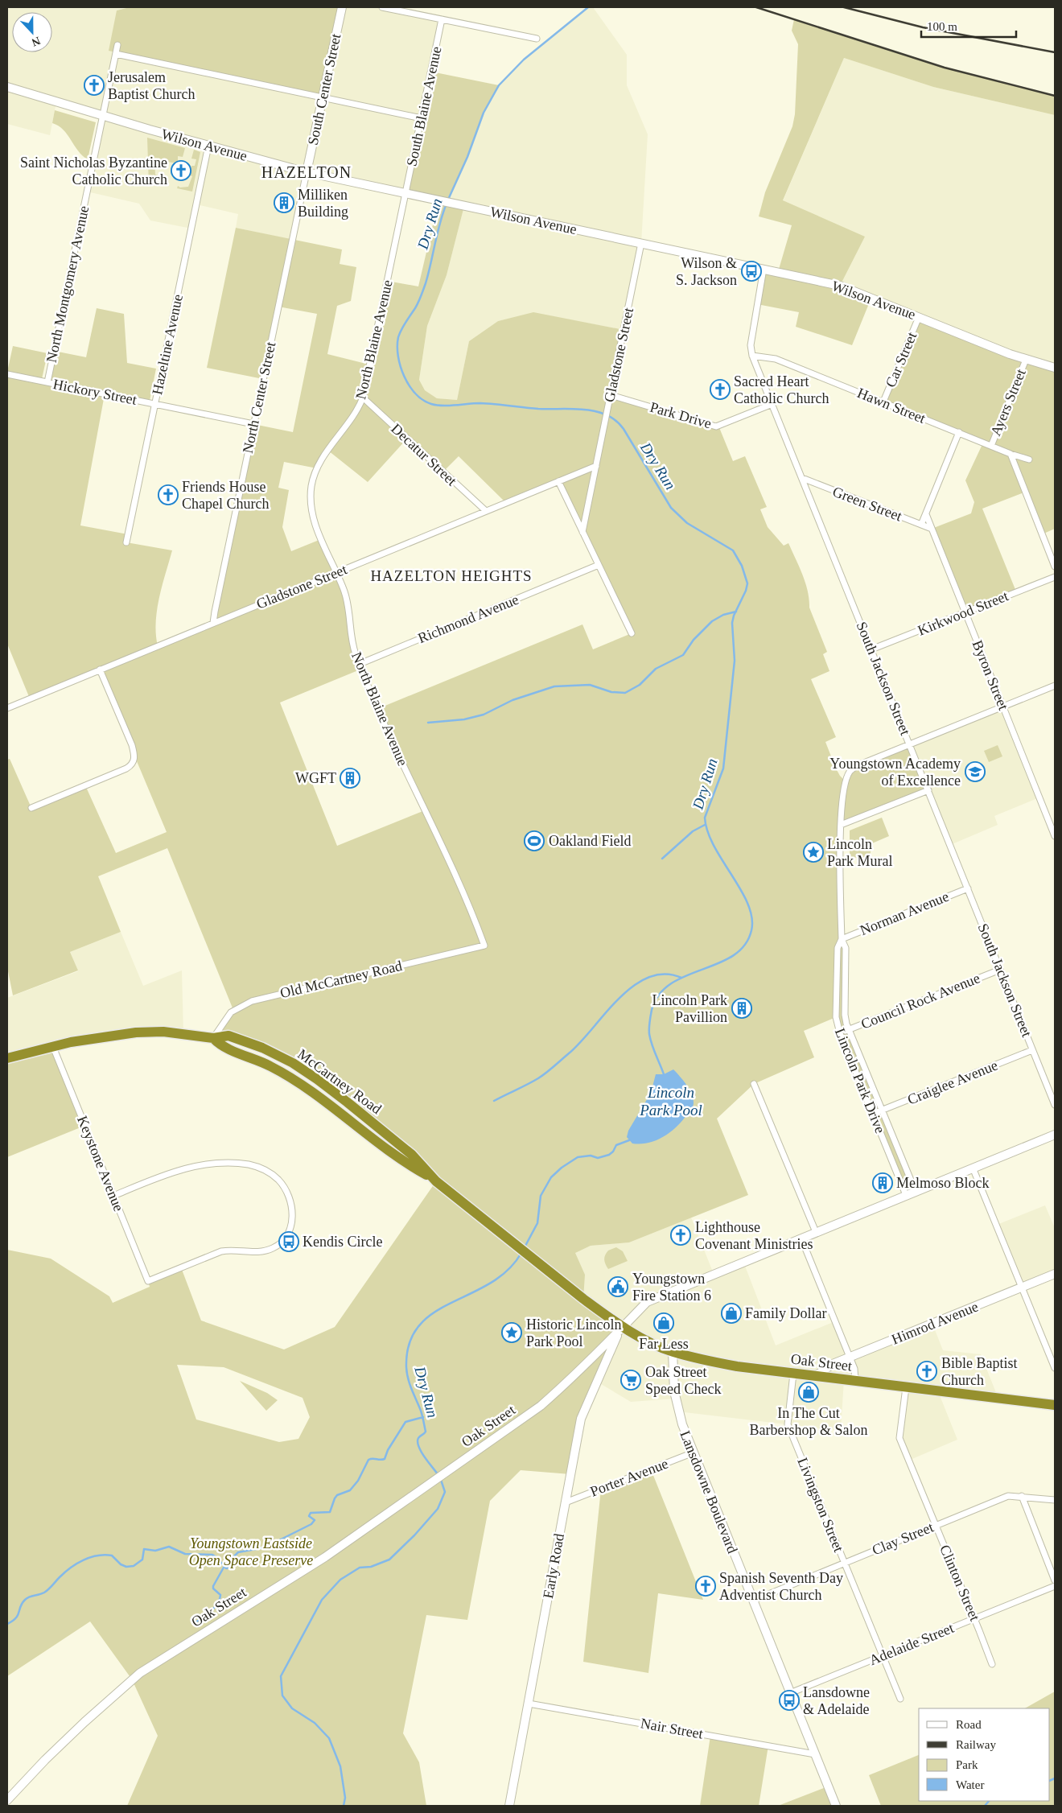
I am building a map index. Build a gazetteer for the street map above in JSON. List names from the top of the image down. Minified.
{"streets":{"highway":["McCartney Road","Oak Street"],"street":["South Center Street","South Blaine Avenue","Wilson Avenue","North Montgomery Avenue","North Blaine Avenue","Hazeltine Avenue","Gladstone Street","Car Street","Hickory Street","North Center Street","Ayers Street","Hawn Street","Park Drive","Decatur Street","Green Street","Kirkwood Street","Richmond Avenue","Byron Street","South Jackson Street","Norman Avenue","Old McCartney Road","Council Rock Avenue","Lincoln Park Drive","Craiglee Avenue","Keystone Avenue","Himrod Avenue","Porter Avenue","Lansdowne Boulevard","Livingston Street","Clay Street","Early Road","Clinton Street","Adelaide Street","Nair Street"]},"crossings":[["South Center Street","Wilson Avenue"],["South Center Street","North Center Street"],["South Blaine Avenue","Wilson Avenue"],["South Blaine Avenue","North Blaine Avenue"],["Wilson Avenue","North Montgomery Avenue"],["Wilson Avenue","North Blaine Avenue"],["Wilson Avenue","Hazeltine Avenue"],["Wilson Avenue","Gladstone Street"],["Wilson Avenue","Car Street"],["Wilson Avenue","North Center Street"],["Wilson Avenue","Ayers Street"],["Wilson Avenue","South Jackson Street"],["North Montgomery Avenue","Hickory Street"],["North Blaine Avenue","Gladstone Street"],["North Blaine Avenue","Decatur Street"],["North Blaine Avenue","Richmond Avenue"],["North Blaine Avenue","Old McCartney Road"],["Hazeltine Avenue","Hickory Street"],["Gladstone Street","North Center Street"],["Gladstone Street","Park Drive"],["Gladstone Street","Decatur Street"],["Car Street","Hawn Street"],["Hickory Street","North Center Street"],["Ayers Street","Hawn Street"],["Hawn Street","South Jackson Street"],["Park Drive","South Jackson Street"],["Green Street","Byron Street"],["Green Street","South Jackson Street"],["Kirkwood Street","Byron Street"],["Kirkwood Street","South Jackson Street"],["South Jackson Street","Norman Avenue"],["South Jackson Street","Council Rock Avenue"],["South Jackson Street","Lincoln Park Drive"],["South Jackson Street","Craiglee Avenue"],["Norman Avenue","Lincoln Park Drive"],["Old McCartney Road","McCartney Road"],["Council Rock Avenue","Lincoln Park Drive"],["Lincoln Park Drive","Craiglee Avenue"],["McCartney Road","Keystone Avenue"],["McCartney Road","Oak Street"],["McCartney Road","Early Road"],["Himrod Avenue","Oak Street"],["Oak Street","Lansdowne Boulevard"],["Oak Street","Livingston Street"],["Oak Street","Early Road"],["Oak Street","Clinton Street"],["Porter Avenue","Lansdowne Boulevard"],["Porter Avenue","Early Road"],["Lansdowne Boulevard","Clay Street"],["Lansdowne Boulevard","Adelaide Street"],["Lansdowne Boulevard","Nair Street"],["Livingston Street","Clay Street"],["Livingston Street","Adelaide Street"],["Clay Street","Clinton Street"],["Early Road","Nair Street"],["Clinton Street","Adelaide Street"]],"districts":["HAZELTON","HAZELTON HEIGHTS"],"water":["Dry Run","Lincoln Park Pool"],"parks":["Youngstown Eastside Open Space Preserve"],"places":{"church":["Jerusalem Baptist Church","Saint Nicholas Byzantine Catholic Church","Sacred Heart Catholic Church","Friends House Chapel Church","Lighthouse Covenant Ministries","Bible Baptist Church","Spanish Seventh Day Adventist Church"],"building":["Milliken Building","WGFT","Lincoln Park Pavillion","Melmoso Block"],"bus stop":["Wilson & S. Jackson","Kendis Circle","Lansdowne & Adelaide"],"school or university":["Youngstown Academy of Excellence"],"sports":["Oakland Field"],"place":["Lincoln Park Mural","Historic Lincoln Park Pool"],"public building":["Youngstown Fire Station 6"],"shop":["Family Dollar","Far Less","In The Cut Barbershop & Salon"],"supermarket":["Oak Street Speed Check"]},"legend":["Road","Railway","Park","Water"],"scale_bar":"100 m","north":"bottom"}
